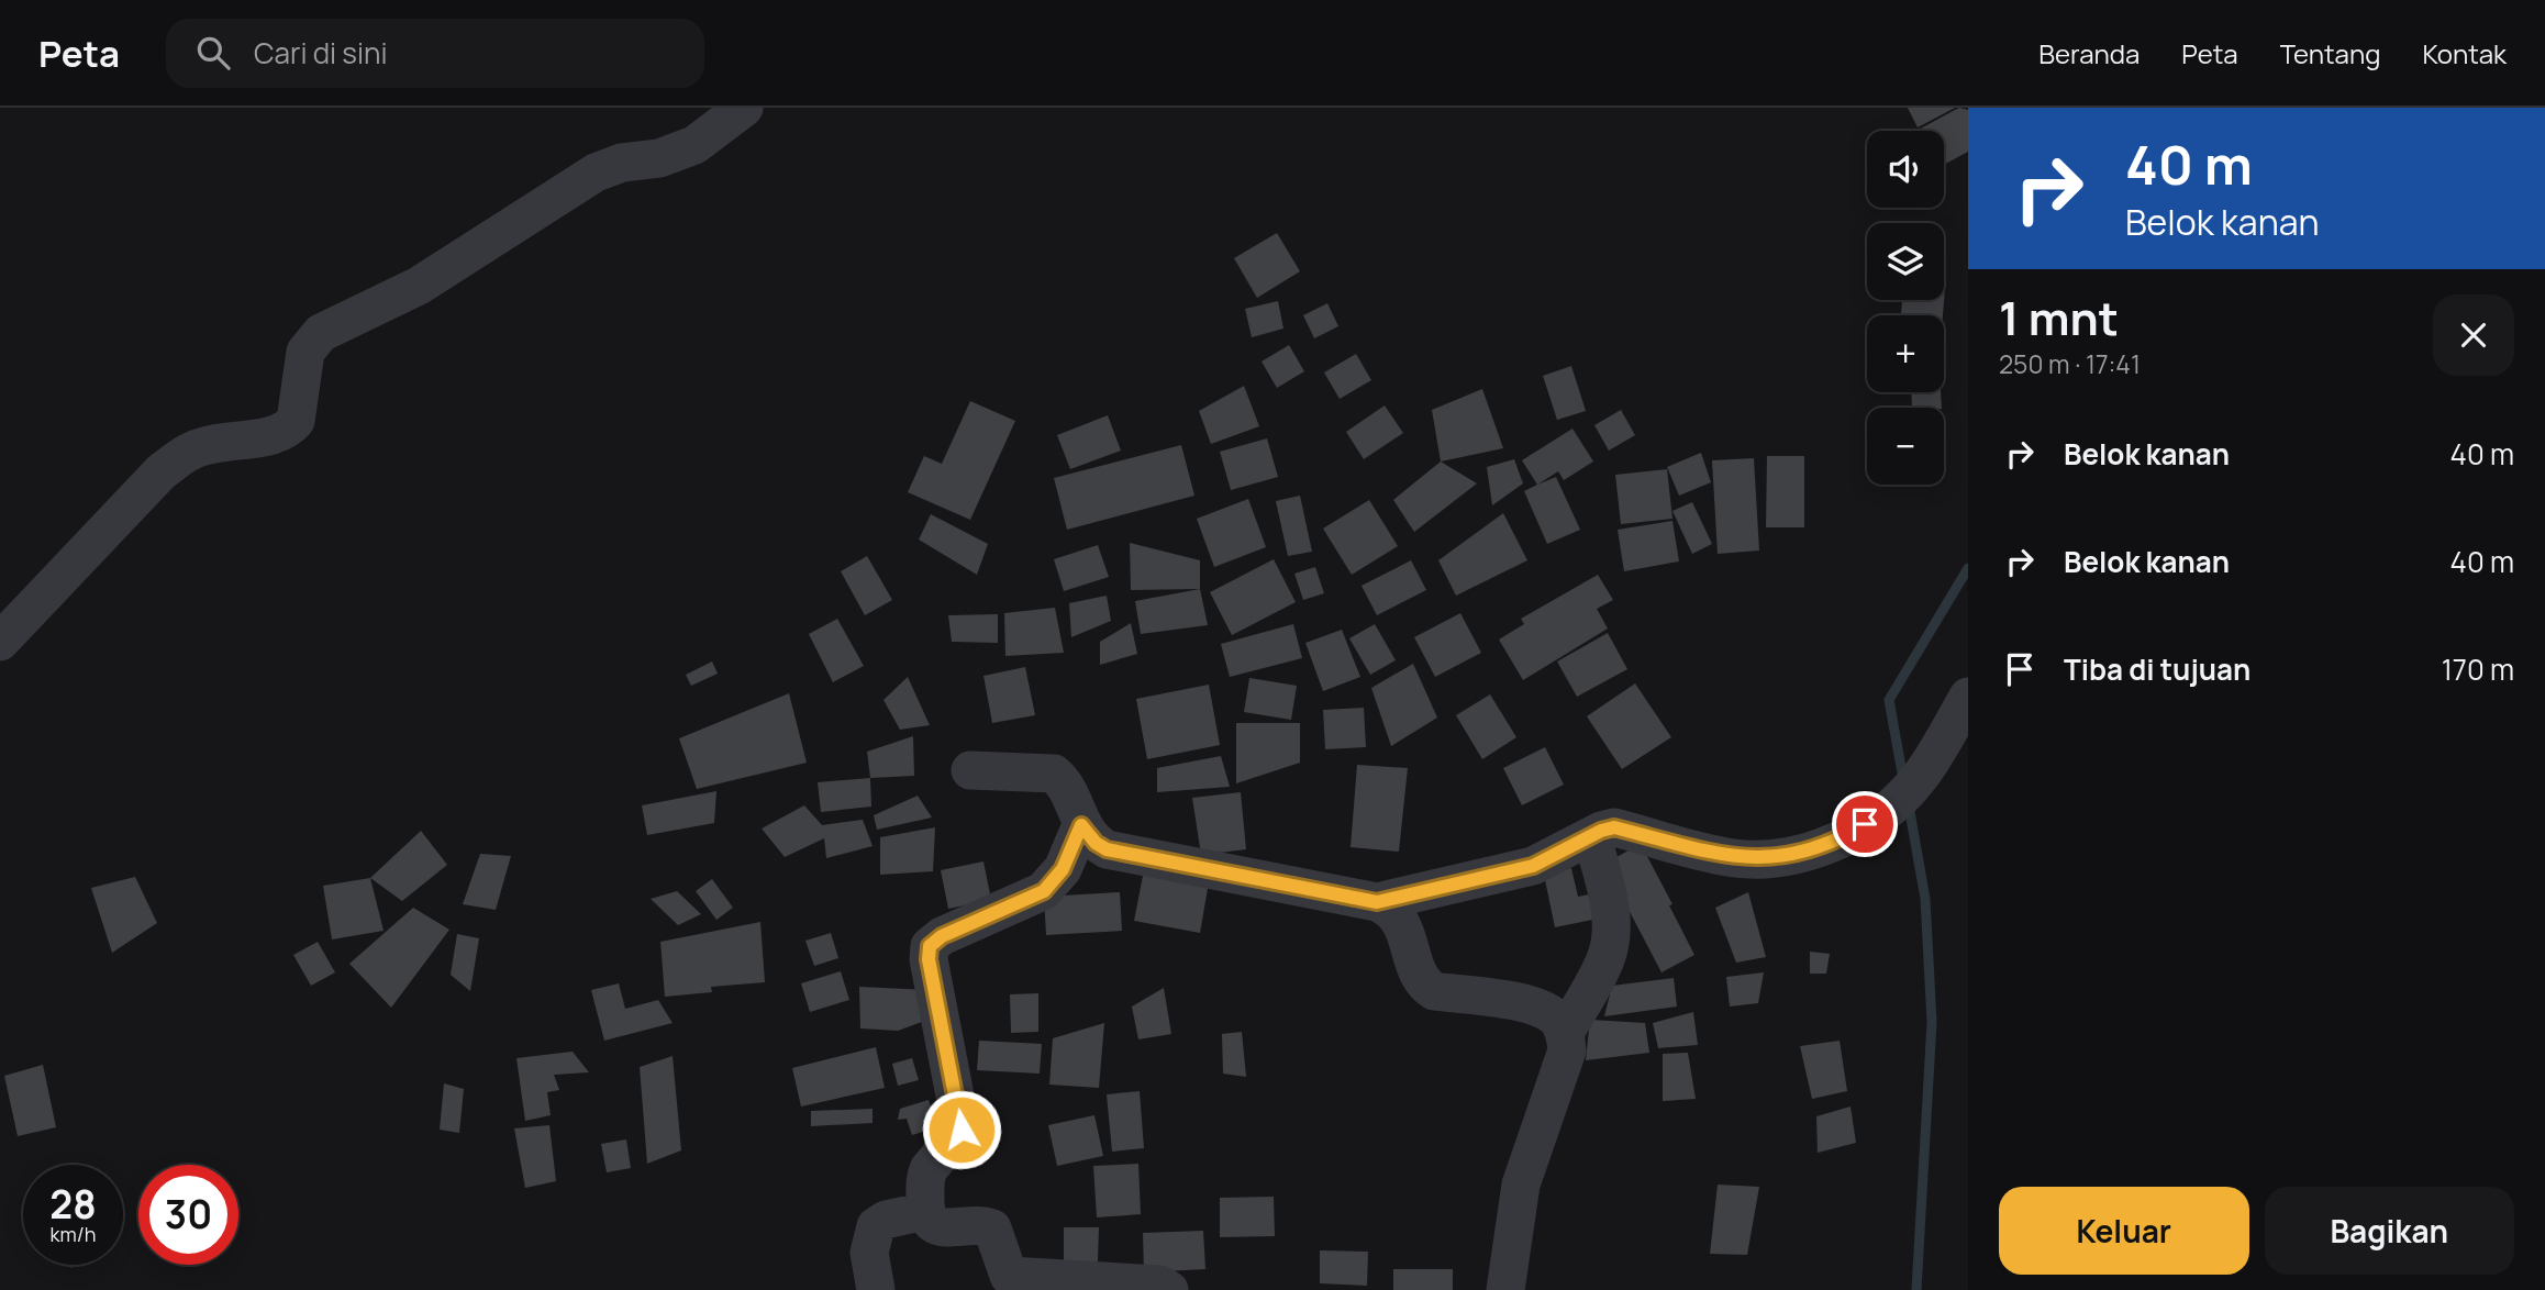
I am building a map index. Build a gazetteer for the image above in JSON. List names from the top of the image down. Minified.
{"page":{"header":"Peta","search":"Cari di sini","nav":["Beranda","Peta","Tentang","Kontak"],"turn":["40 m","Belok kanan"],"map_buttons":["+","−"],"heading":["1 mnt","250 m · 17:41"],"list":[{"name":"Belok kanan","value":"40 m"},{"name":"Belok kanan","value":"40 m"},{"name":"Tiba di tujuan","value":"170 m"}],"speed":"28 km/h","limit":"30","buttons":["Keluar","Bagikan"]}}
